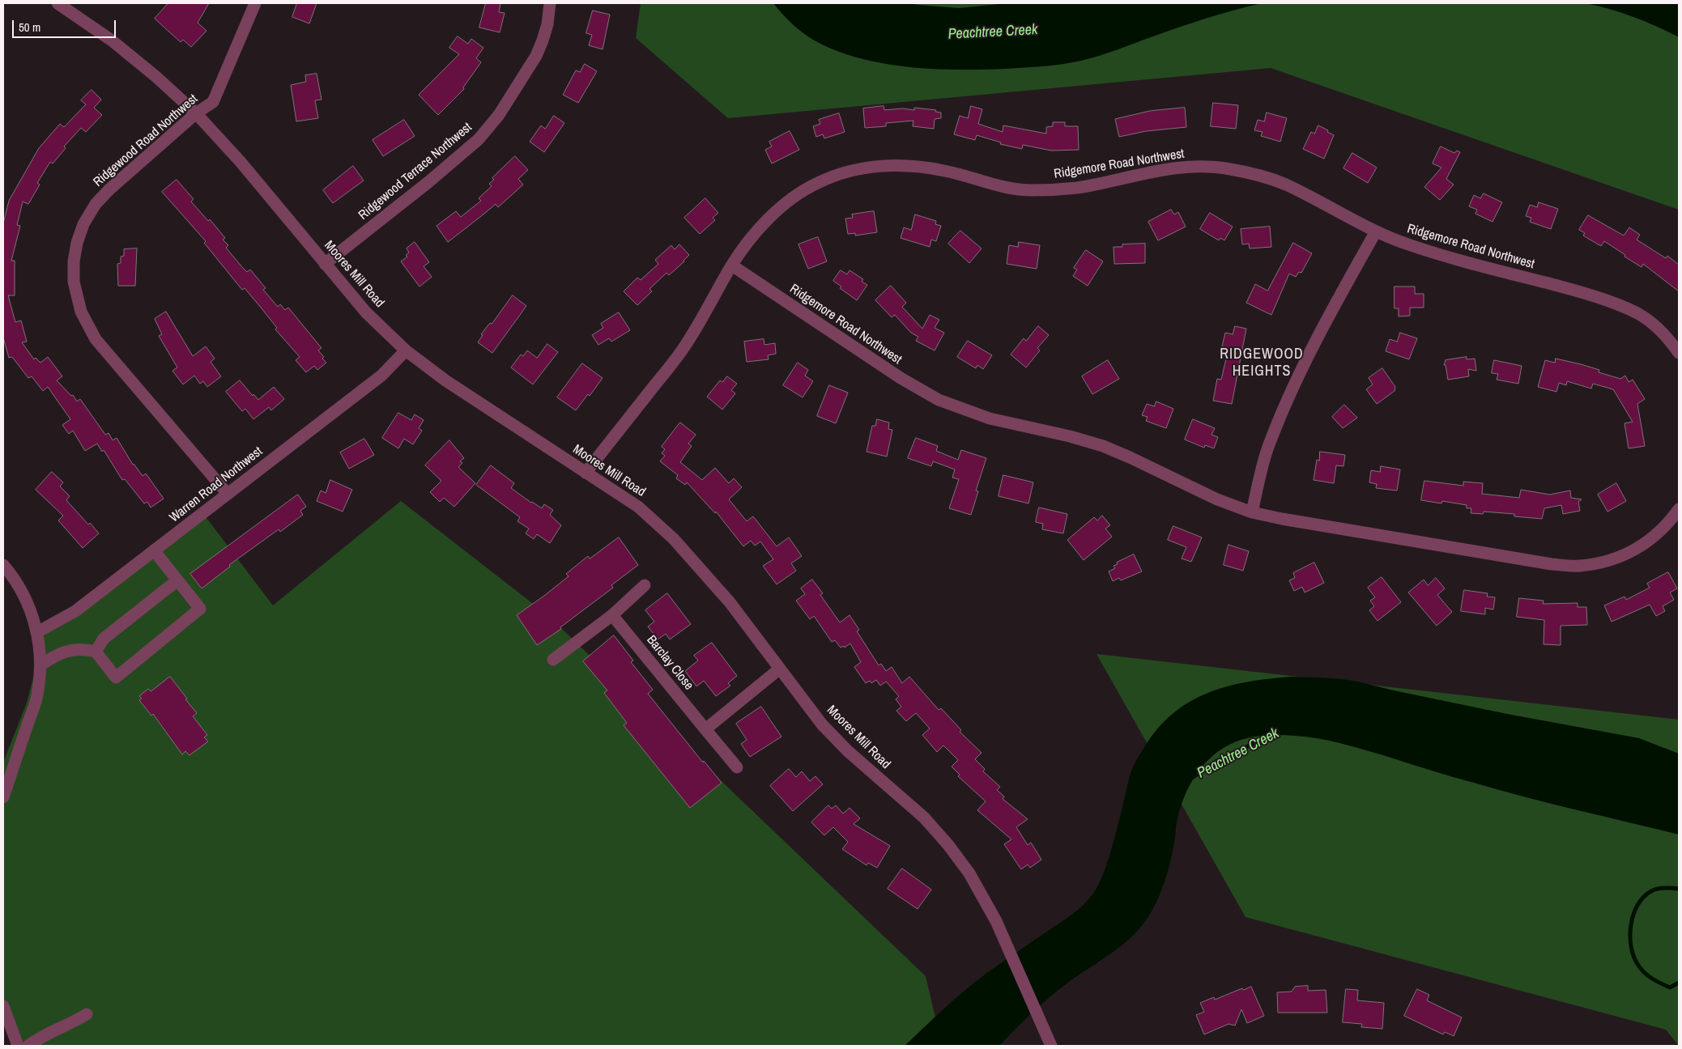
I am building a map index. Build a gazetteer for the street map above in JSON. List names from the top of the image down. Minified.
{"streets":{"street":["Ridgewood Road Northwest","Ridgemore Road Northwest","Ridgewood Terrace Northwest","Moores Mill Road","Warren Road Northwest","Barclay Close"]},"crossings":[["Ridgewood Road Northwest","Moores Mill Road"],["Ridgewood Road Northwest","Warren Road Northwest"],["Ridgemore Road Northwest","Moores Mill Road"],["Ridgewood Terrace Northwest","Moores Mill Road"],["Moores Mill Road","Warren Road Northwest"]],"districts":["RIDGEWOOD HEIGHTS"],"water":["Peachtree Creek"],"scale_bar":"50 m"}
